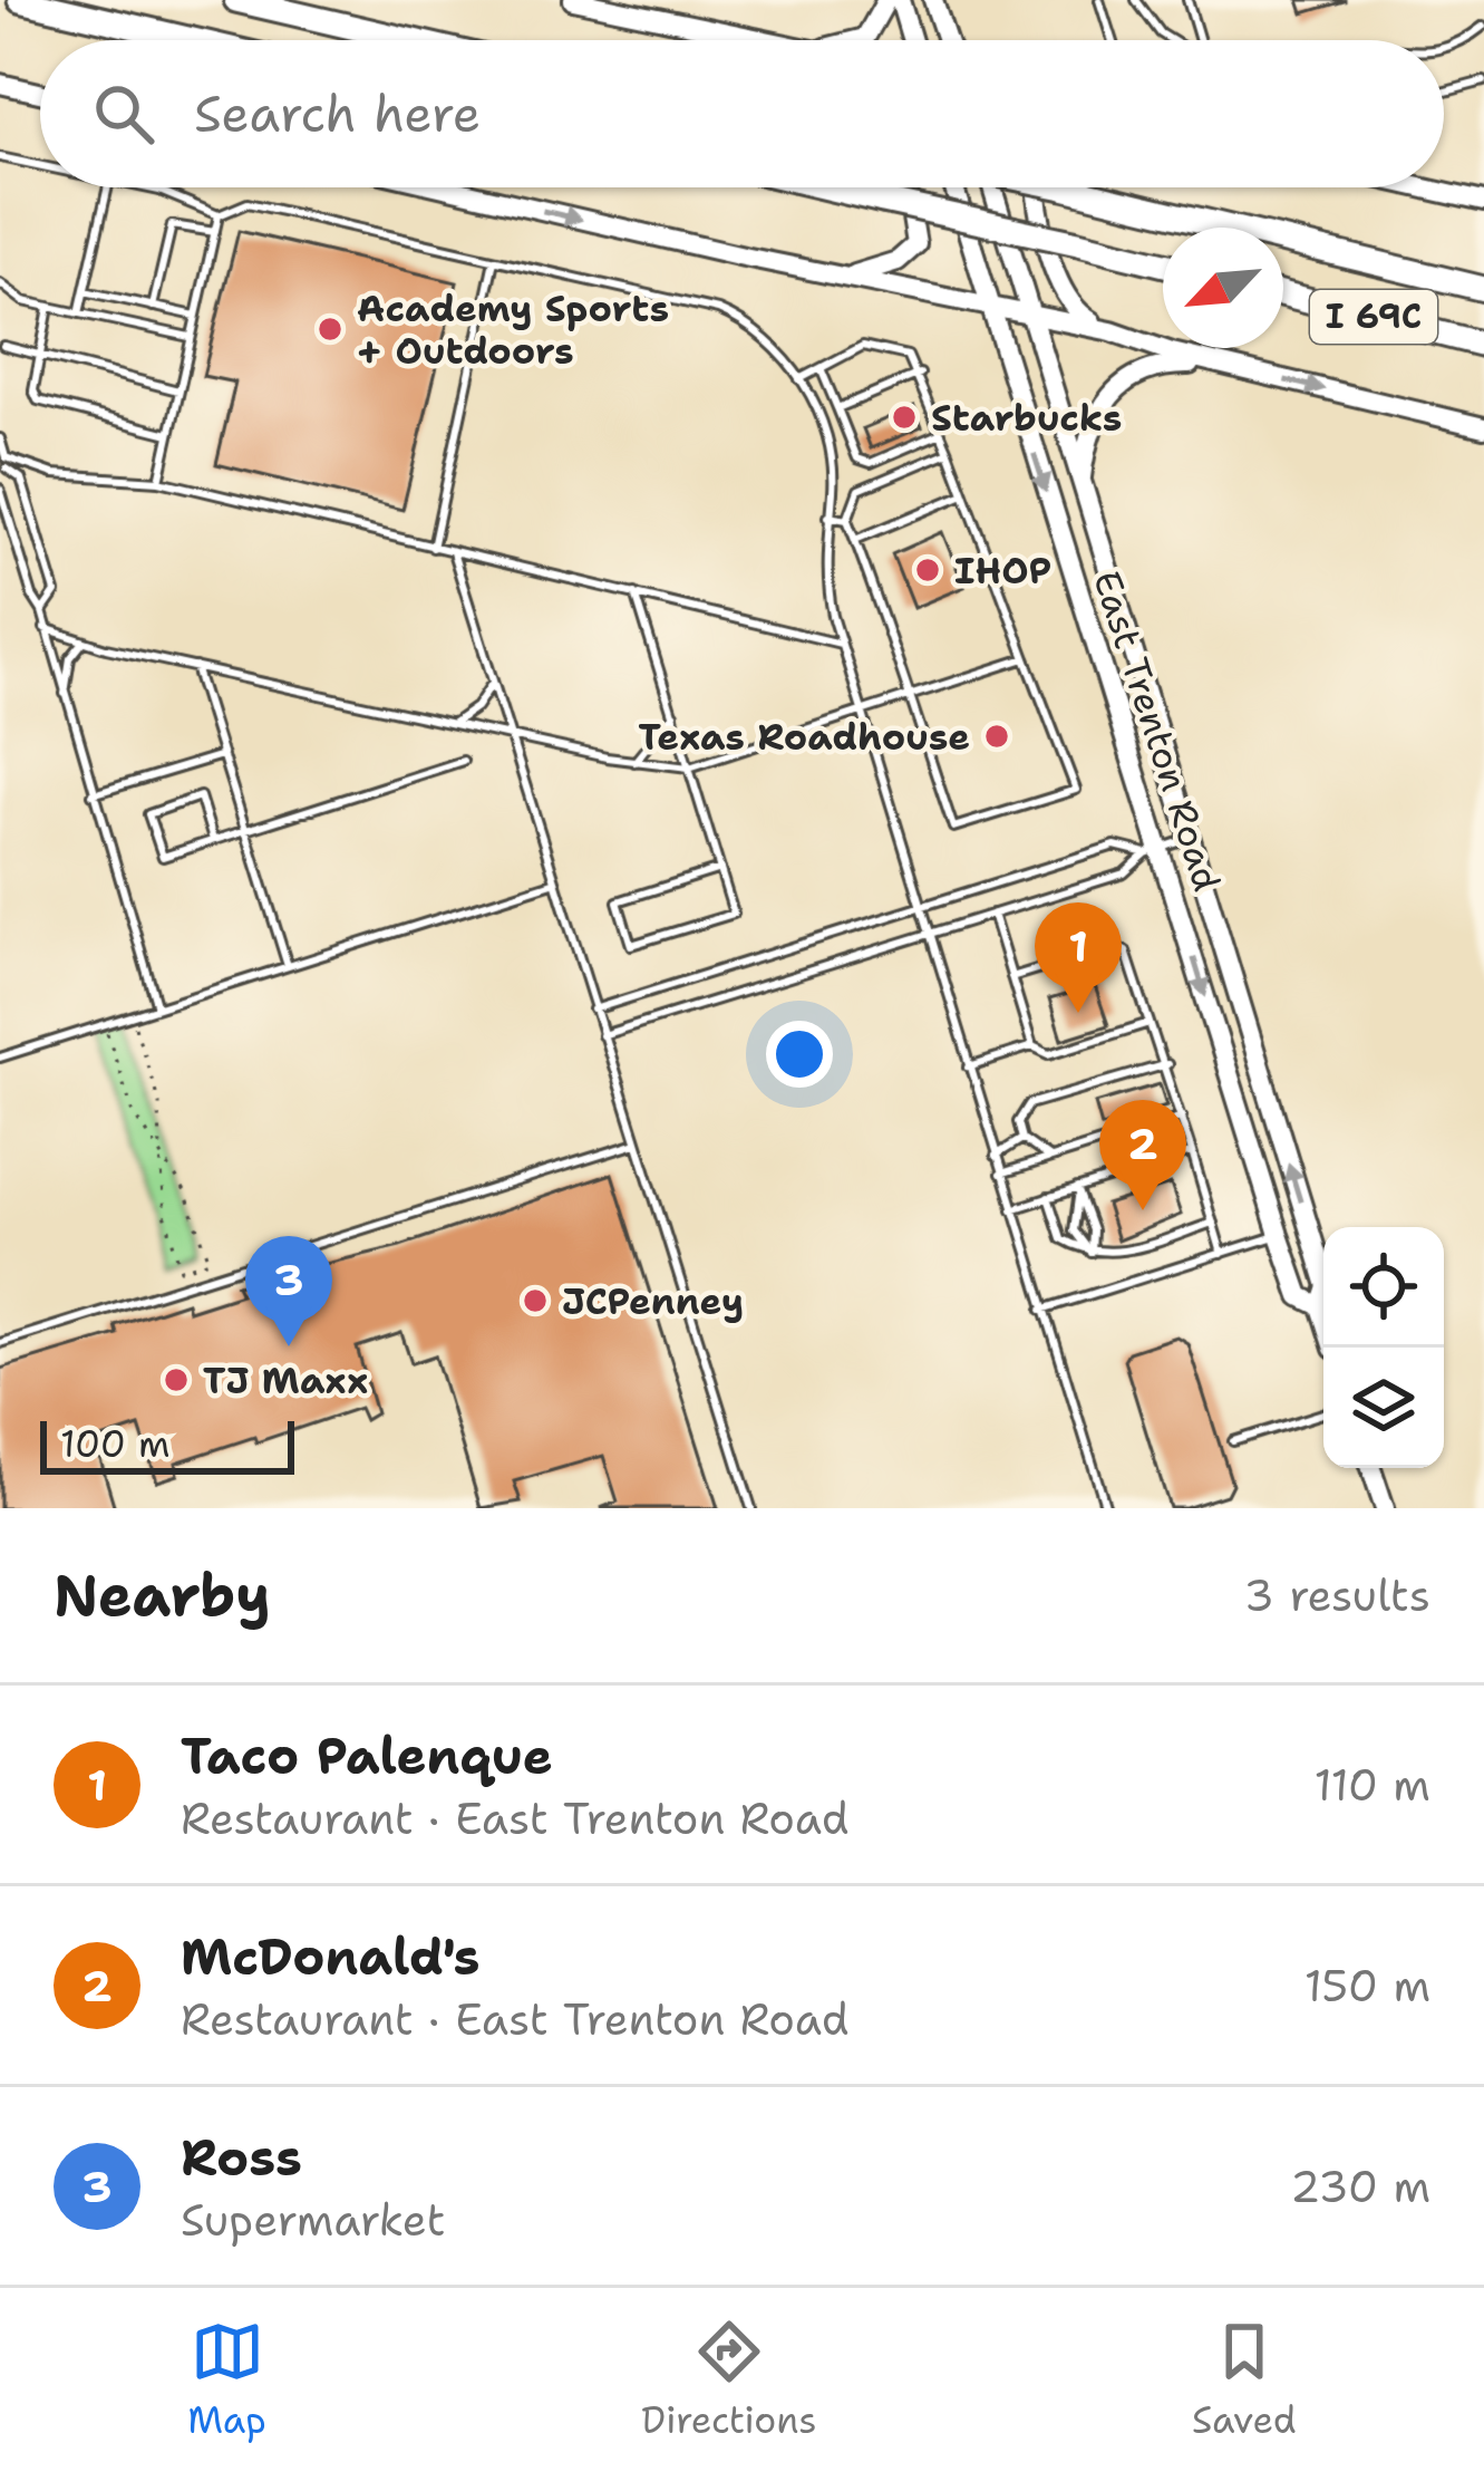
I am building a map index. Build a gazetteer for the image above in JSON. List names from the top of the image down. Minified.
{"streets":{"highway":["I 69C"],"main road":["East Trenton Road"]},"places":["Academy Sports + Outdoors","Starbucks","IHOP","Texas Roadhouse","JCPenney","TJ Maxx"],"scale_bar":"100 m","north":"bottom left","page":{"search":"Search here","pins":["1","2","3"],"scale":"100 m","heading":["Nearby","3 results"],"list":[{"mark":"1","name":"Taco Palenque","note":"Restaurant · East Trenton Road","value":"110 m"},{"mark":"2","name":"McDonald's","note":"Restaurant · East Trenton Road","value":"150 m"},{"mark":"3","name":"Ross","note":"Supermarket","value":"230 m"}],"nav":["Map","Directions","Saved"]}}
